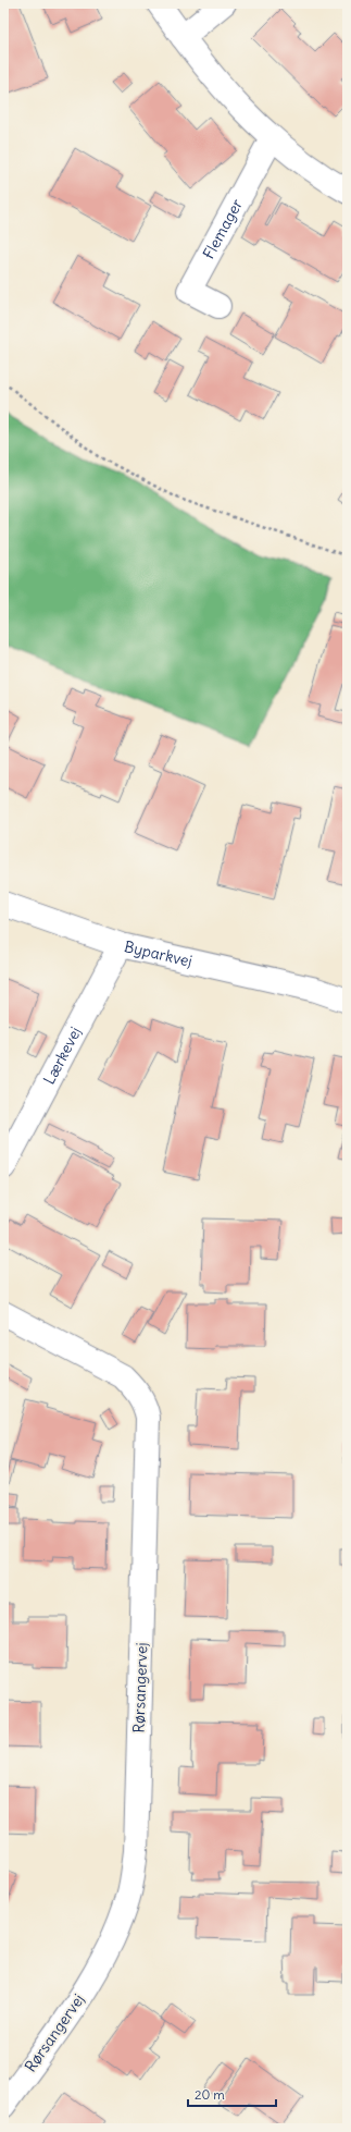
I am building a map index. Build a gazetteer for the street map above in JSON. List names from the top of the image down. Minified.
{"streets":{"street":["Flemager","Byparkvej","Lærkevej","Rørsangervej"]},"crossings":[["Byparkvej","Lærkevej"]],"scale_bar":"20 m"}
